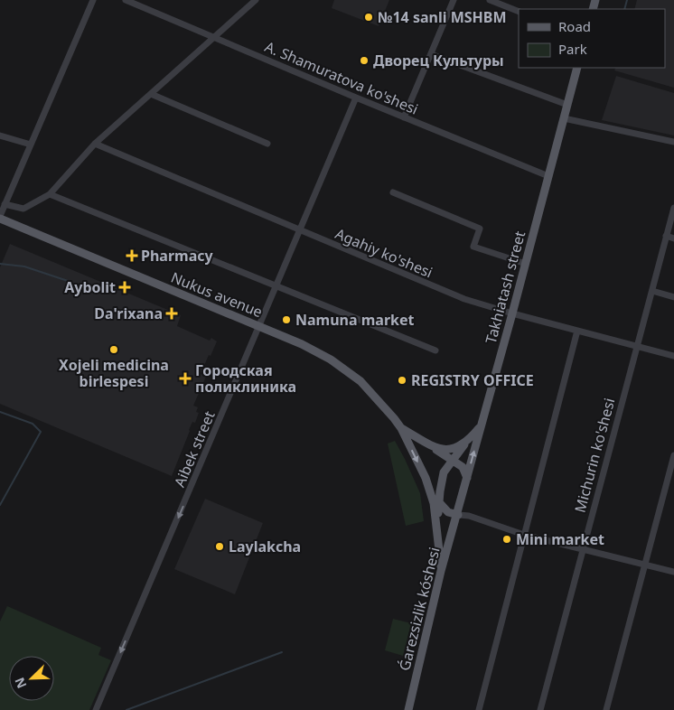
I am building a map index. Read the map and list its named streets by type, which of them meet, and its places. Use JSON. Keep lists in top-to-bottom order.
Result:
{
  "streets": {
    "main road": ["Takhiatash street", "Nukus avenue", "Ǵarezsizlik kóshesi"],
    "street": [
      "A. Shamuratova ko'shesi",
      "Agahiy ko'shesi",
      "Aibek street",
      "Michurin ko'shesi"
    ]
  },
  "crossings": [
    ["A. Shamuratova ko'shesi", "Takhiatash street"],
    ["A. Shamuratova ko'shesi", "Aibek street"],
    ["Agahiy ko'shesi", "Takhiatash street"],
    ["Agahiy ko'shesi", "Aibek street"],
    ["Agahiy ko'shesi", "Michurin ko'shesi"],
    ["Takhiatash street", "Ǵarezsizlik kóshesi"],
    ["Nukus avenue", "Aibek street"]
  ],
  "one_way": ["Aibek street"],
  "places": {
    "other": [
      "№14 sanli MSHBM",
      "Дворец Культуры",
      "Namuna market",
      "Xojeli medicina birlespesi",
      "REGISTRY OFFICE",
      "Mini market",
      "Laylakcha"
    ],
    "health": [
      "Pharmacy",
      "Aybolit",
      "Da'rixana",
      "Городская поликлиника"
    ]
  },
  "legend": ["Road", "Park"],
  "north": "bottom left"
}
